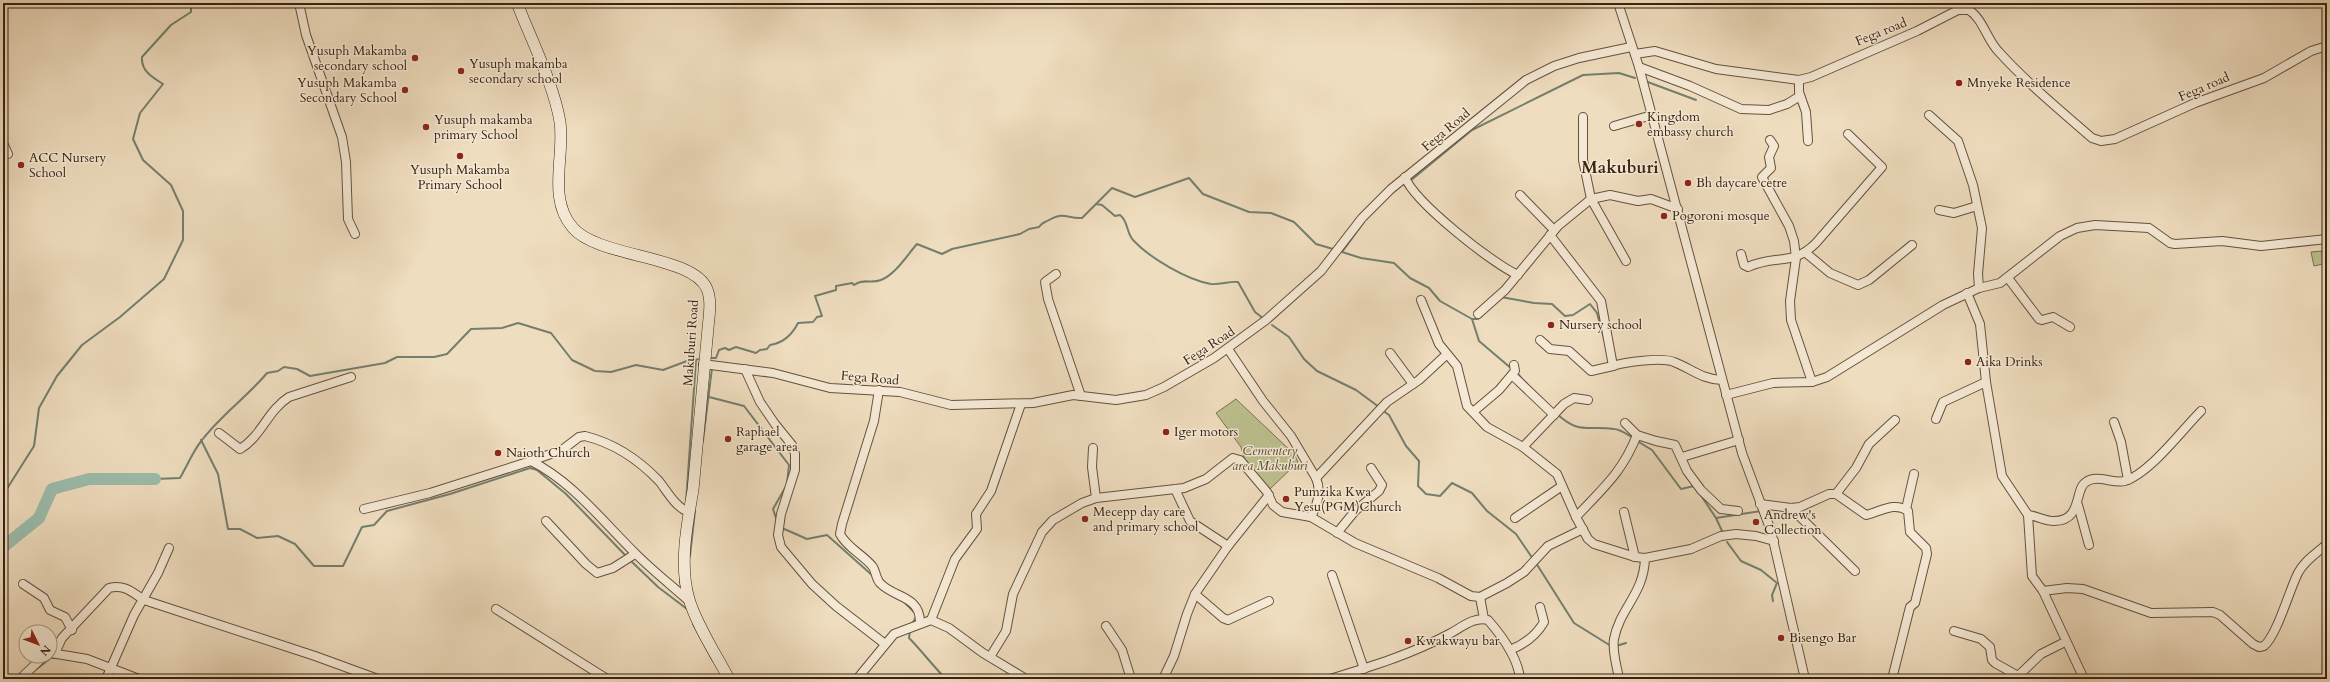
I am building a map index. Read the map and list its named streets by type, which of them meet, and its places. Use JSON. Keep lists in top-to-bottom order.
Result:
{
  "streets": {
    "street": ["Fega road", "Fega Road", "Makuburi Road"]
  },
  "crossings": [
    ["Fega road", "Fega Road"],
    ["Fega Road", "Makuburi Road"]
  ],
  "districts": ["Makuburi"],
  "parks": ["Cementery area Makuburi"],
  "places": [
    "Yusuph Makamba secondary school",
    "Yusuph makamba secondary school",
    "Mnyeke Residence",
    "Yusuph Makamba Secondary School",
    "Kingdom embassy church",
    "Yusuph makamba primary School",
    "Yusuph Makamba Primary School",
    "ACC Nursery School",
    "Bh daycare cetre",
    "Pogoroni mosque",
    "Nursery school",
    "Aika Drinks",
    "Iger motors",
    "Raphael garage area",
    "Naioth Church",
    "Pumzika Kwa Yesu(PGM)Church",
    "Mecepp day care and primary school",
    "Andrew's Collection",
    "Bisengo Bar",
    "Kwakwayu bar"
  ],
  "north": "bottom right"
}
